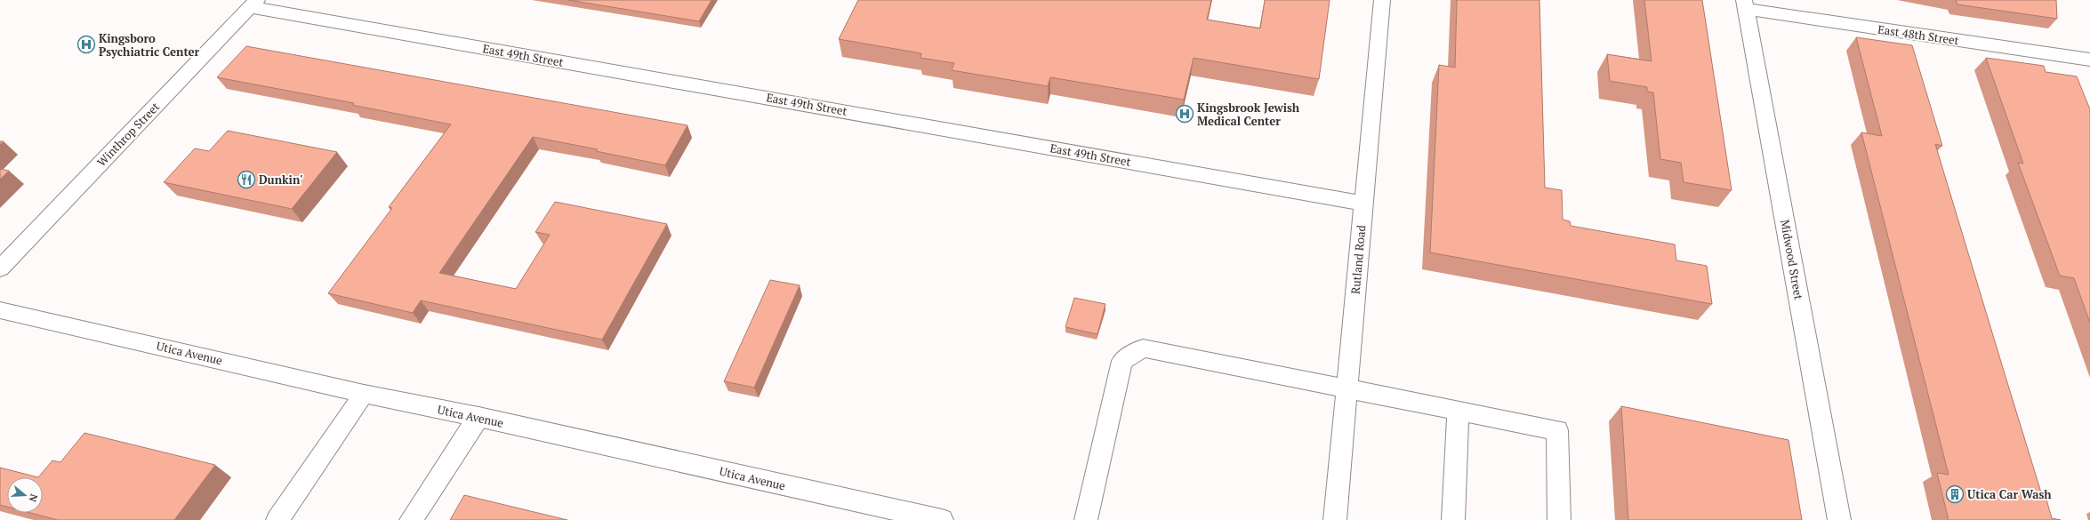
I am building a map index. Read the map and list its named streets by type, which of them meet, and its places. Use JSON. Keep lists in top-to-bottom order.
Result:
{
  "streets": {
    "street": [
      "East 48th Street",
      "East 49th Street",
      "Winthrop Street",
      "Rutland Road",
      "Midwood Street",
      "Utica Avenue"
    ]
  },
  "crossings": [
    ["East 48th Street", "Midwood Street"],
    ["East 49th Street", "Winthrop Street"],
    ["East 49th Street", "Rutland Road"]
  ],
  "places": {
    "hospital": ["Kingsboro Psychiatric Center", "Kingsbrook Jewish Medical Center"],
    "restaurant": ["Dunkin'"],
    "building": ["Utica Car Wash"]
  },
  "north": "right"
}
